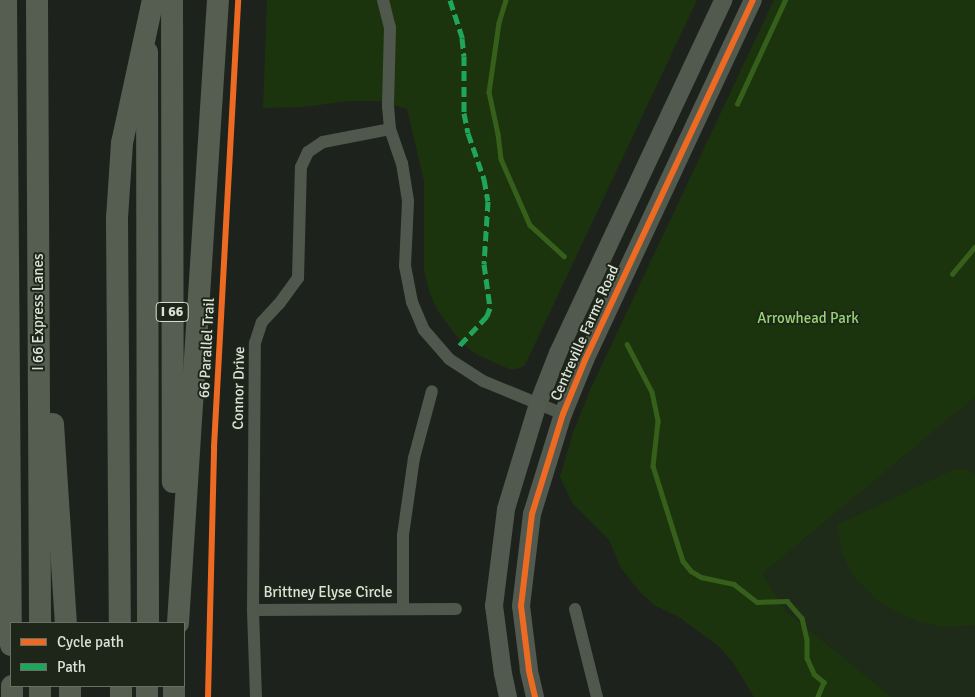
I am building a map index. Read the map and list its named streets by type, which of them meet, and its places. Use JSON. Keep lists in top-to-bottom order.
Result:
{
  "streets": {
    "highway": ["I 66 Express Lanes", "I 66"],
    "street": ["Centreville Farms Road", "Connor Drive", "Brittney Elyse Circle"],
    "cycle path": ["66 Parallel Trail"]
  },
  "crossings": [
    ["Connor Drive", "Brittney Elyse Circle"]
  ],
  "parks": ["Arrowhead Park"],
  "legend": ["Cycle path", "Path"]
}
